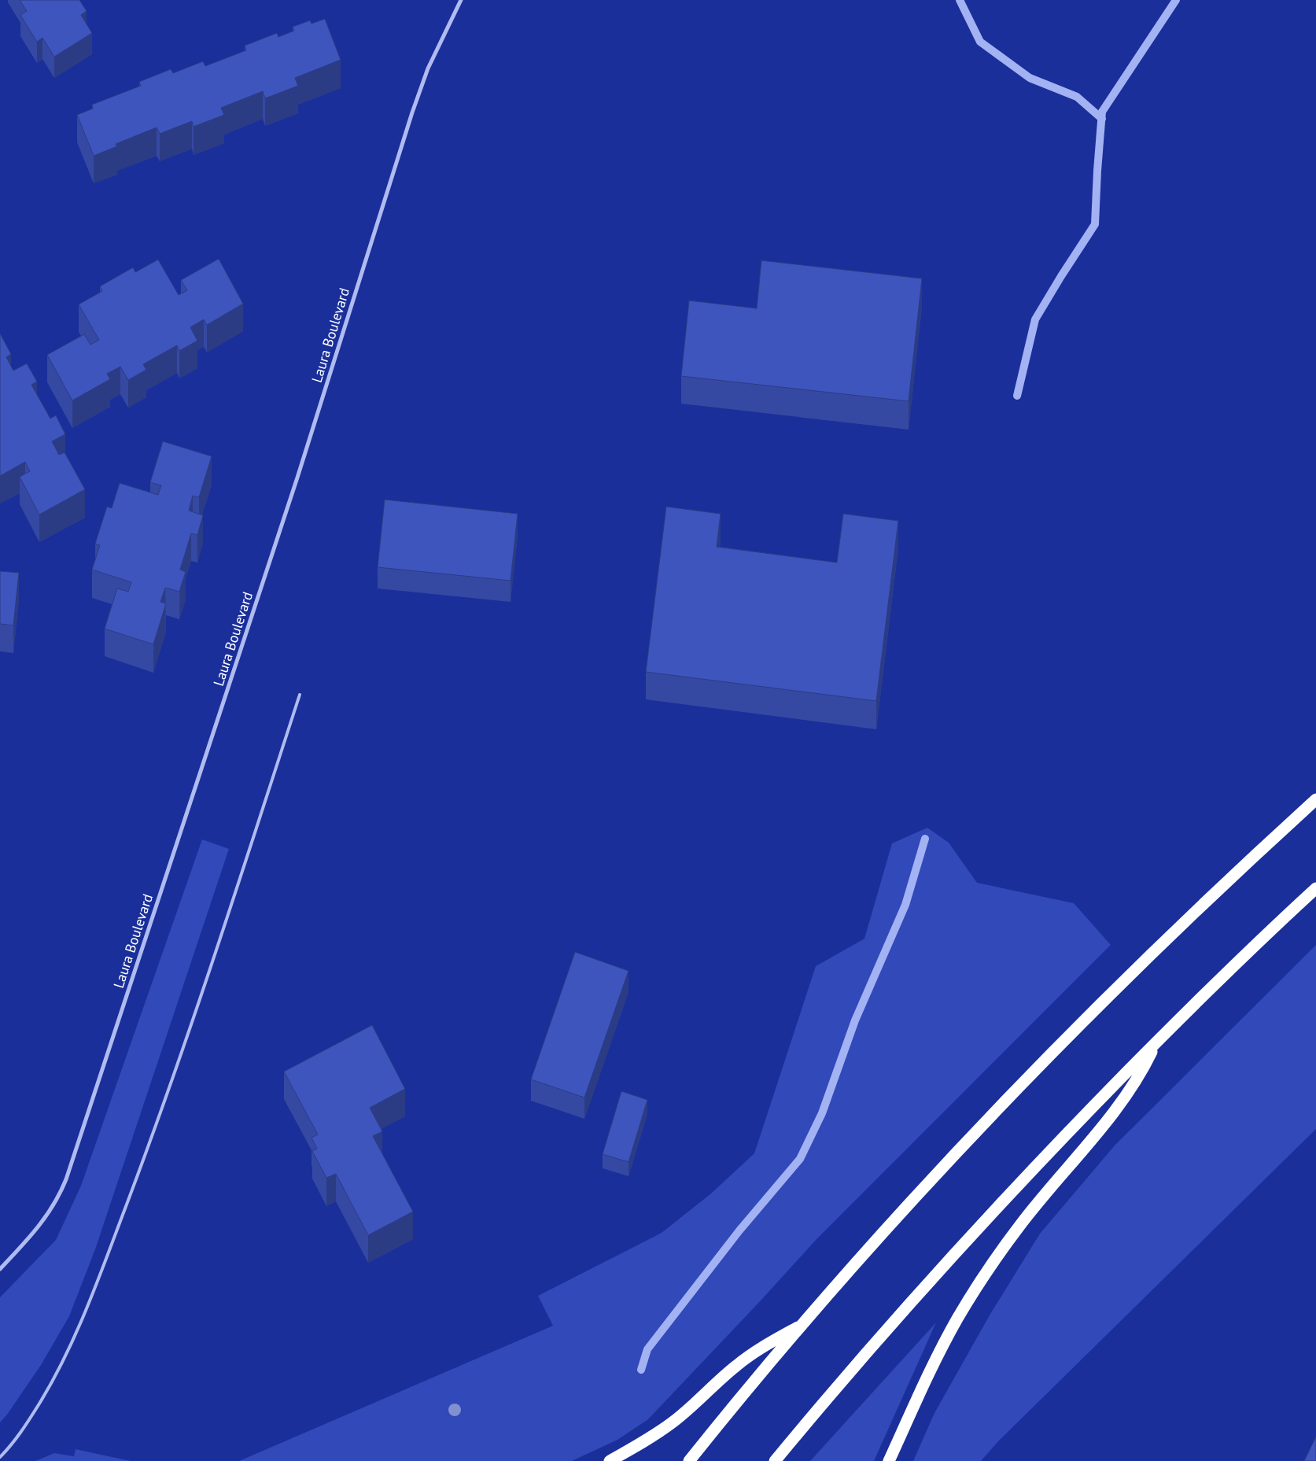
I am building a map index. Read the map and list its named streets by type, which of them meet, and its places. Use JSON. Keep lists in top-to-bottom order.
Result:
{
  "streets": {
    "street": ["Laura Boulevard"]
  }
}
